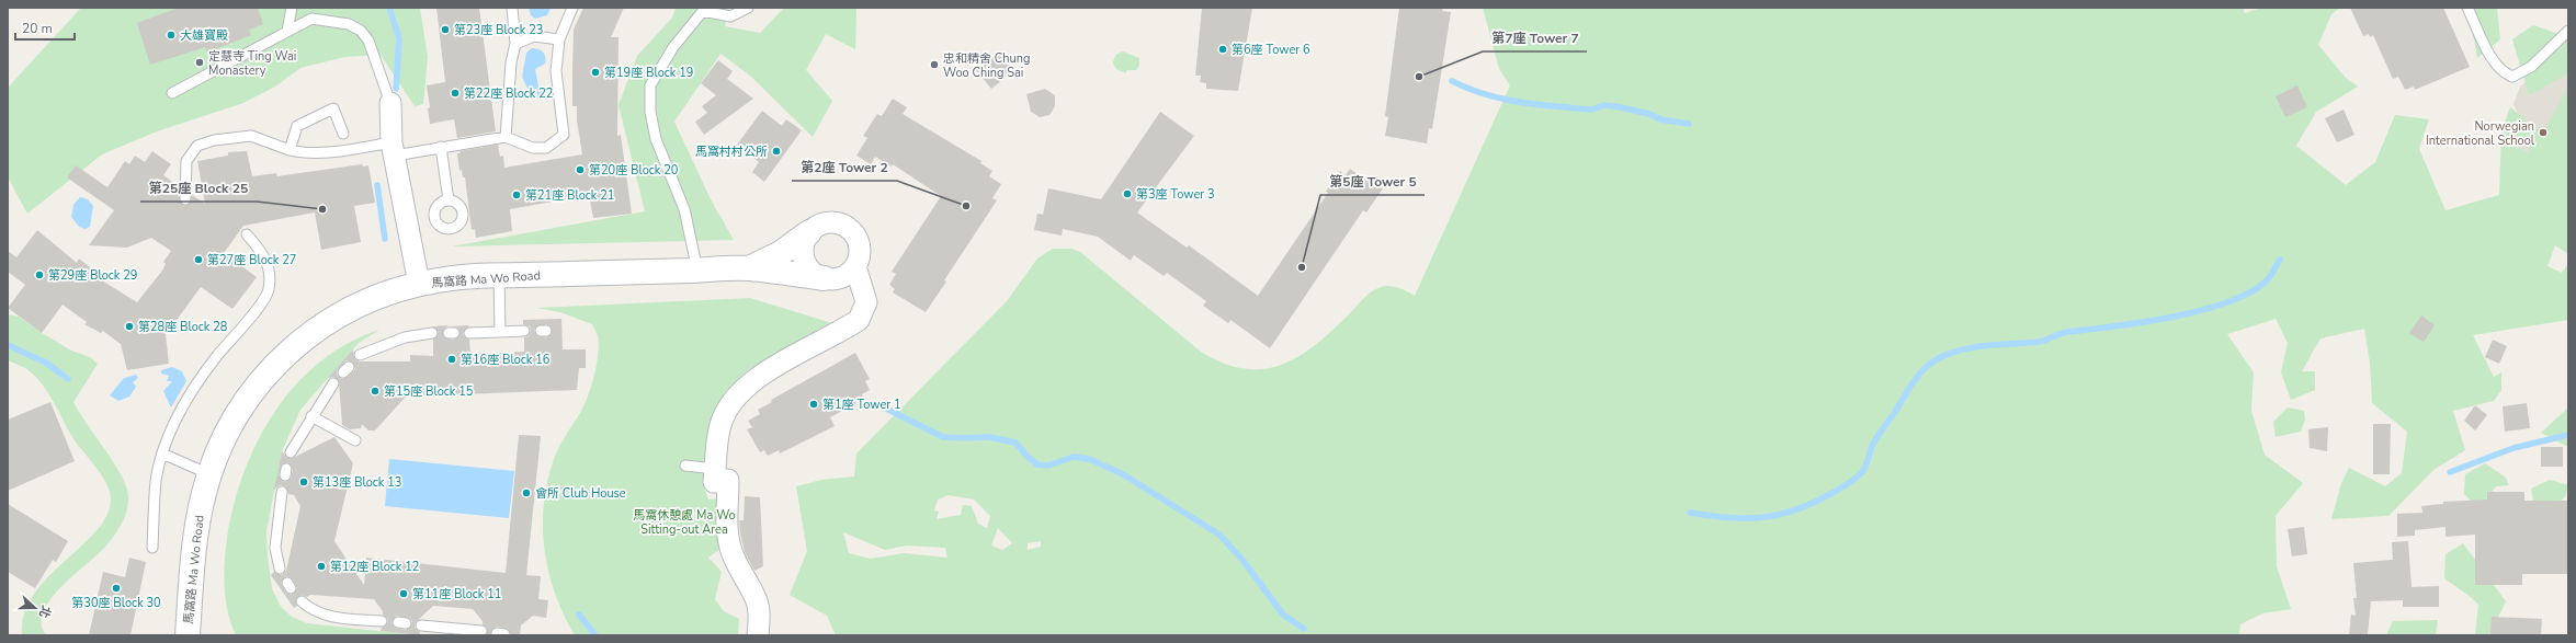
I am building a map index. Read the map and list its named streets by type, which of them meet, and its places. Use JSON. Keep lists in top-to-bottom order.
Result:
{
  "streets": {
    "street": ["馬窩路 Ma Wo Road"]
  },
  "parks": ["馬窩休憩處 Ma Wo Sitting-out Area"],
  "places": [
    "第23座 Block 23",
    "大雄寶殿",
    "第6座 Tower 6",
    "定慧寺 Ting Wai Monastery",
    "忠和精舍 Chung Woo Ching Sai",
    "第19座 Block 19",
    "第7座 Tower 7",
    "第22座 Block 22",
    "Norwegian International School",
    "馬窩村村公所",
    "第20座 Block 20",
    "第3座 Tower 3",
    "第21座 Block 21",
    "第2座 Tower 2",
    "第25座 Block 25",
    "第27座 Block 27",
    "第5座 Tower 5",
    "第29座 Block 29",
    "第28座 Block 28",
    "第16座 Block 16",
    "第15座 Block 15",
    "第1座 Tower 1",
    "第13座 Block 13",
    "會所 Club House",
    "第12座 Block 12",
    "第30座 Block 30",
    "第11座 Block 11"
  ],
  "scale_bar": "20 m",
  "north": "right"
}
